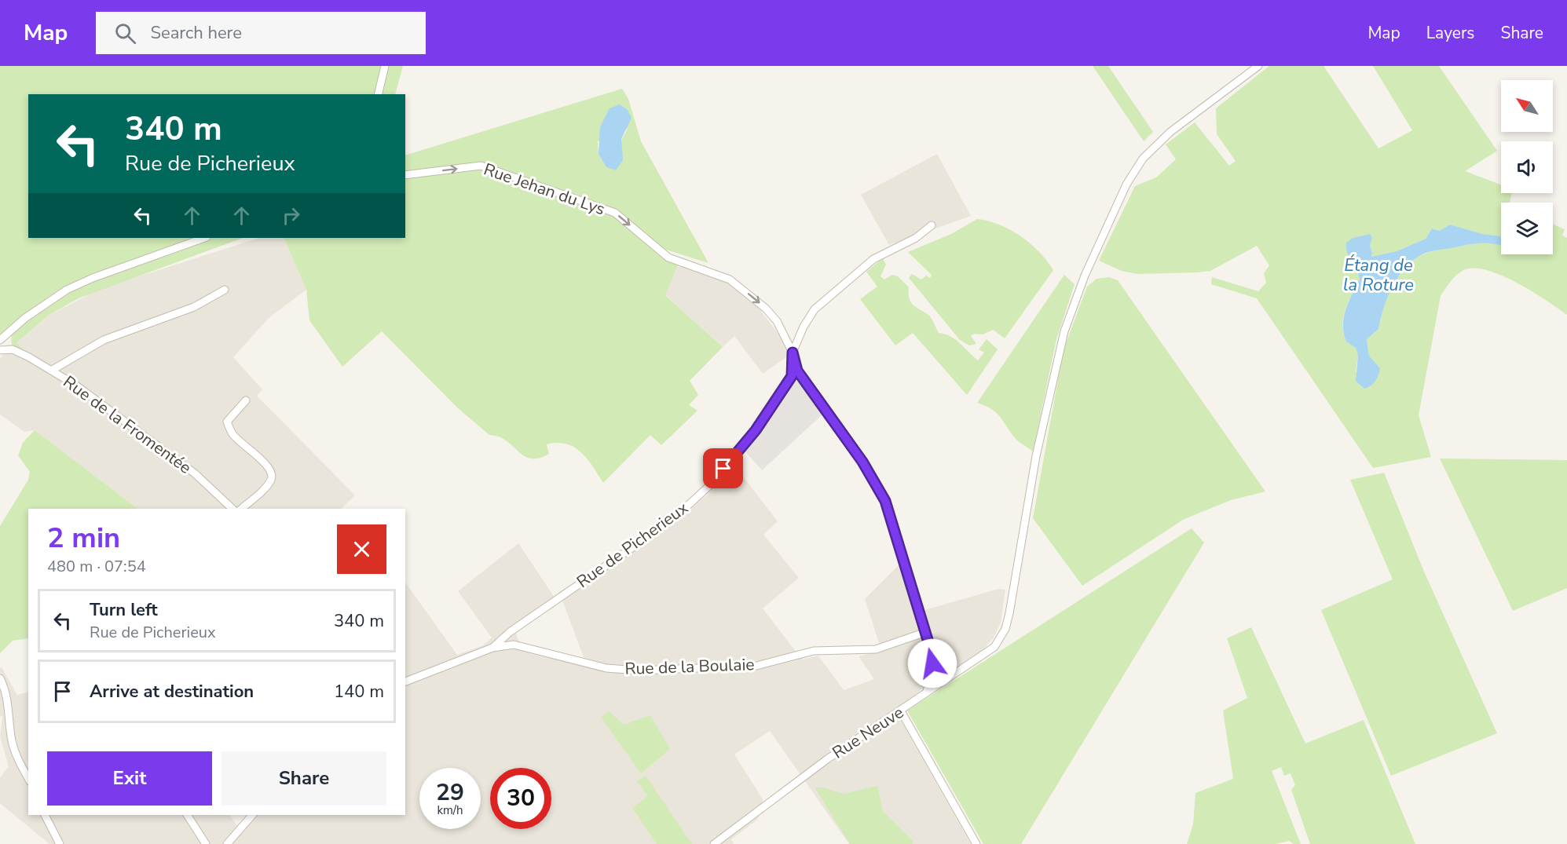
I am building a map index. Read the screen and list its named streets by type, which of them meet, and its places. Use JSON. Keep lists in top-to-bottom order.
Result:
{
  "streets": {
    "street": [
      "Rue Jehan du Lys",
      "Rue de la Fromentée",
      "Rue de Picherieux",
      "Rue de la Boulaie",
      "Rue Neuve"
    ]
  },
  "crossings": [
    ["Rue Jehan du Lys", "Rue de Picherieux"],
    ["Rue Jehan du Lys", "Rue de la Boulaie"],
    ["Rue Jehan du Lys", "Rue Neuve"],
    ["Rue de Picherieux", "Rue de la Boulaie"]
  ],
  "one_way": ["Rue Jehan du Lys"],
  "water": ["Étang de la Roture"],
  "north": "top left",
  "page": {
    "header": "Map",
    "search": "Search here",
    "nav": ["Map", "Layers", "Share"],
    "turn": ["340 m", "Rue de Picherieux"],
    "heading": ["2 min", "480 m · 07:54"],
    "list": [
      {
        "name": "Turn left",
        "note": "Rue de Picherieux",
        "value": "340 m"
      },
      {
        "name": "Arrive at destination",
        "value": "140 m"
      }
    ],
    "buttons": ["Exit", "Share"],
    "speed": "29 km/h",
    "limit": "30"
  }
}
